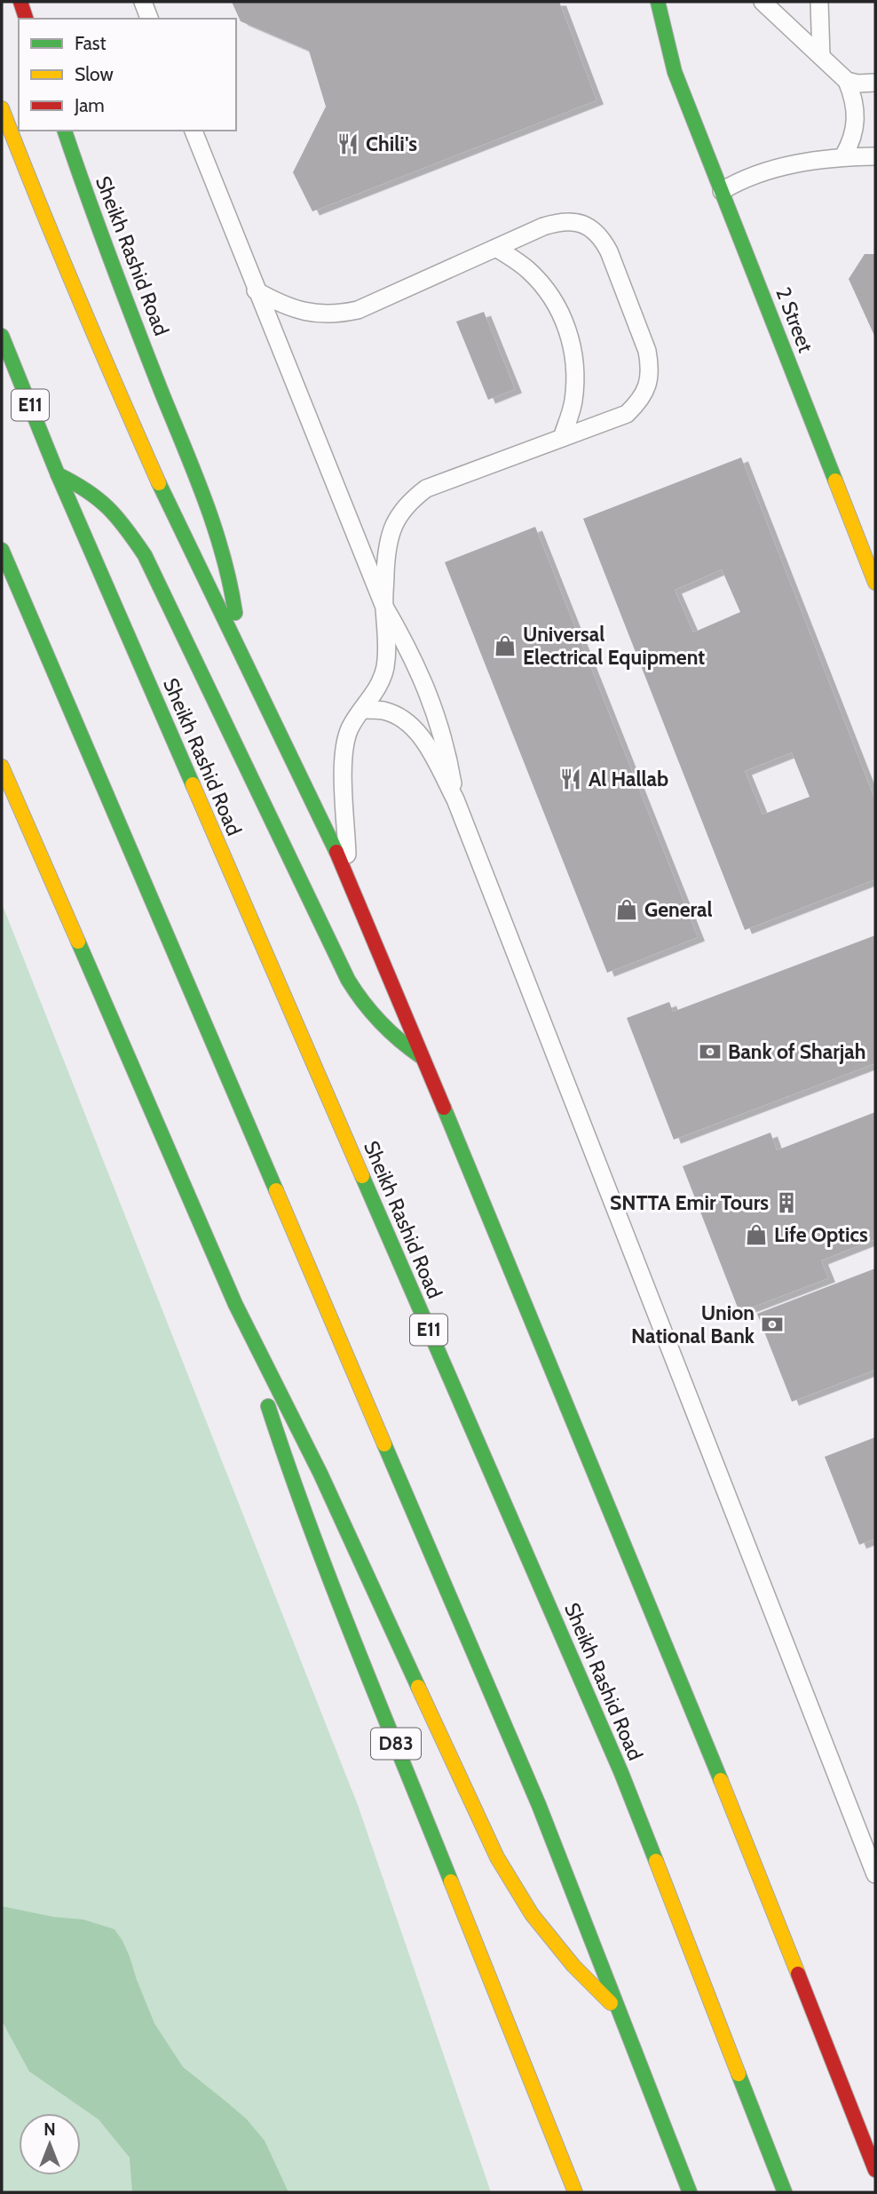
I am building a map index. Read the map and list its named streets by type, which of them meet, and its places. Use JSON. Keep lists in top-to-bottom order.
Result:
{
  "streets": {
    "main road": [
      "Sheikh Rashid Road",
      "2 Street",
      "E11",
      "D83"
    ]
  },
  "places": {
    "restaurant": ["Chili's", "Al Hallab"],
    "shop": ["Universal Electrical Equipment", "General", "Life Optics"],
    "bank": ["Bank of Sharjah", "Union National Bank"],
    "building": ["SNTTA Emir Tours"]
  },
  "legend": ["Fast", "Slow", "Jam"],
  "north": "top"
}
